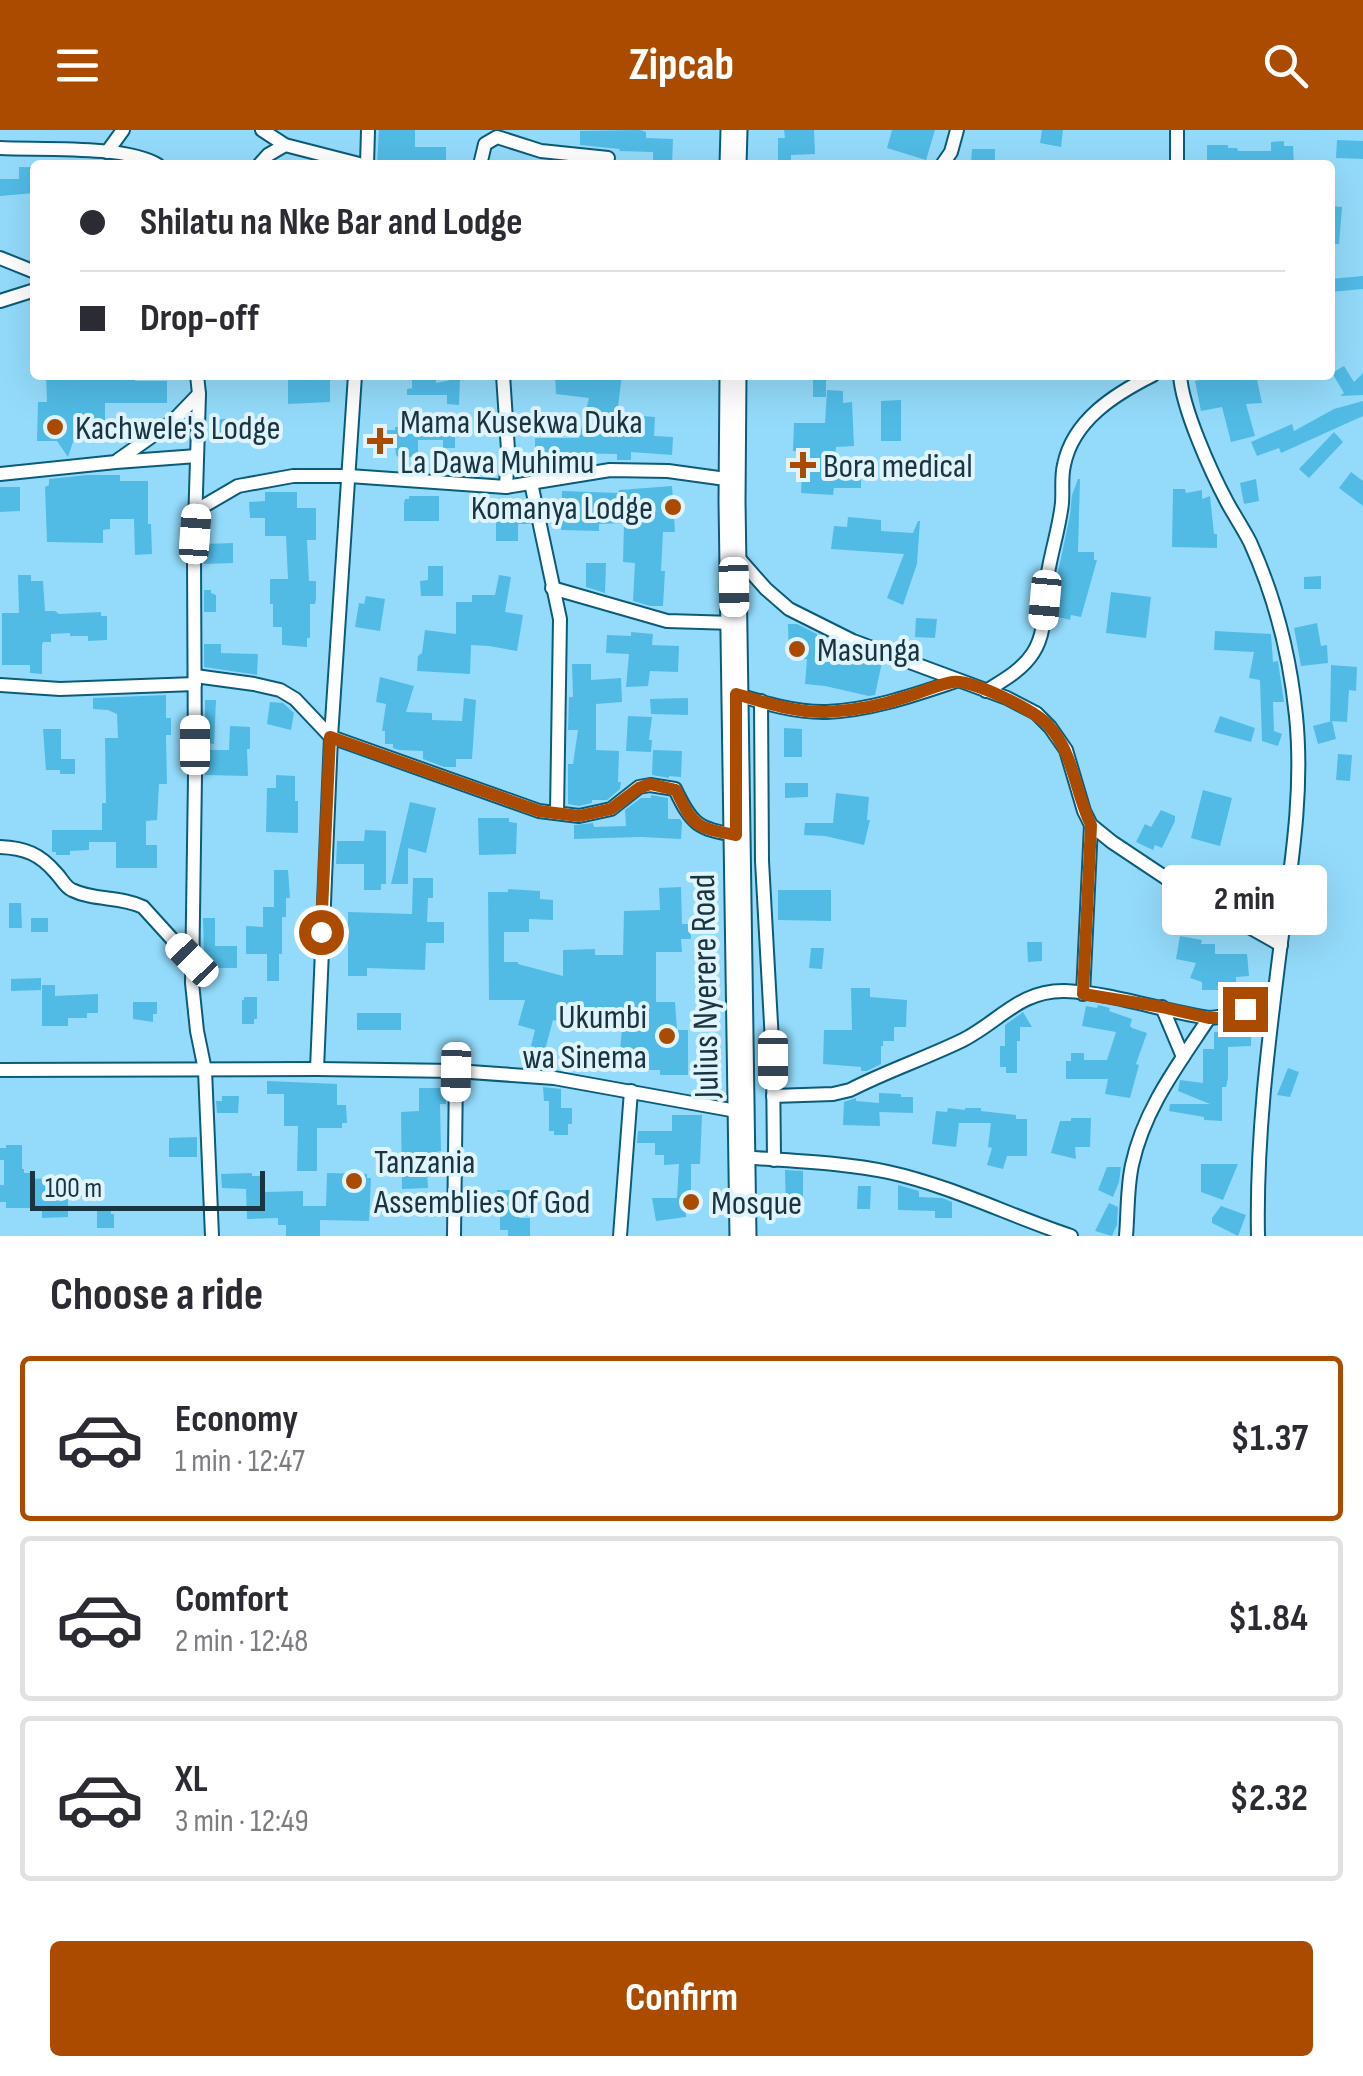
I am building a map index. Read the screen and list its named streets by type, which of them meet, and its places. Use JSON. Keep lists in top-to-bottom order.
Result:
{
  "streets": {
    "highway": ["Julius Nyerere Road"]
  },
  "places": {
    "other": [
      "Kachwele's Lodge",
      "Komanya Lodge",
      "Masunga",
      "Ukumbi wa Sinema",
      "Tanzania Assemblies Of God",
      "Mosque"
    ],
    "health": ["Mama Kusekwa Duka La Dawa Muhimu", "Bora medical"]
  },
  "scale_bar": "100 m",
  "page": {
    "header": "Zipcab",
    "banner": ["Shilatu na Nke Bar and Lodge", "Drop-off"],
    "bubble": "2 min",
    "scale": "100 m",
    "heading": "Choose a ride",
    "list": [
      {
        "name": "Economy",
        "note": "1 min · 12:47",
        "value": "$1.37"
      },
      {
        "name": "Comfort",
        "note": "2 min · 12:48",
        "value": "$1.84"
      },
      {
        "name": "XL",
        "note": "3 min · 12:49",
        "value": "$2.32"
      }
    ],
    "buttons": "Confirm"
  }
}
